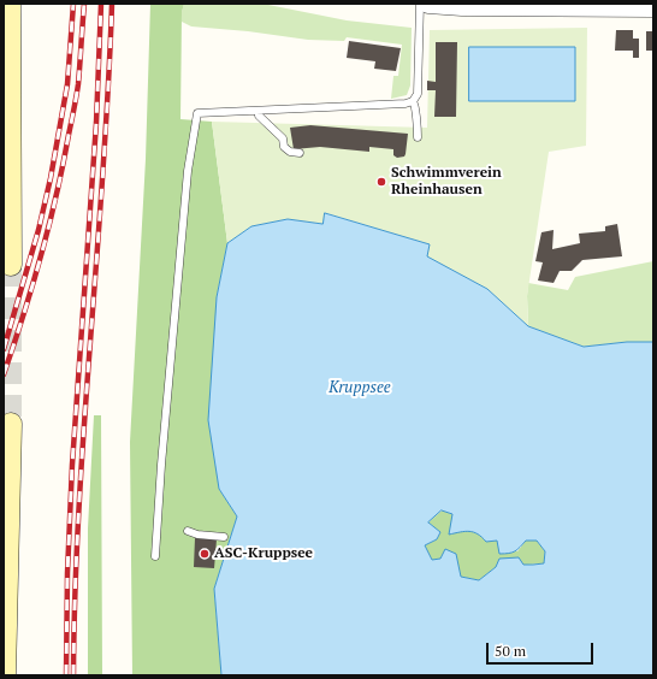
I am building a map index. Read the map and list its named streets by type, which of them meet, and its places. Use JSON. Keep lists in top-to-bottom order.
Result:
{
  "water": ["Kruppsee"],
  "places": ["Schwimmverein Rheinhausen", "ASC-Kruppsee"],
  "scale_bar": "50 m"
}
